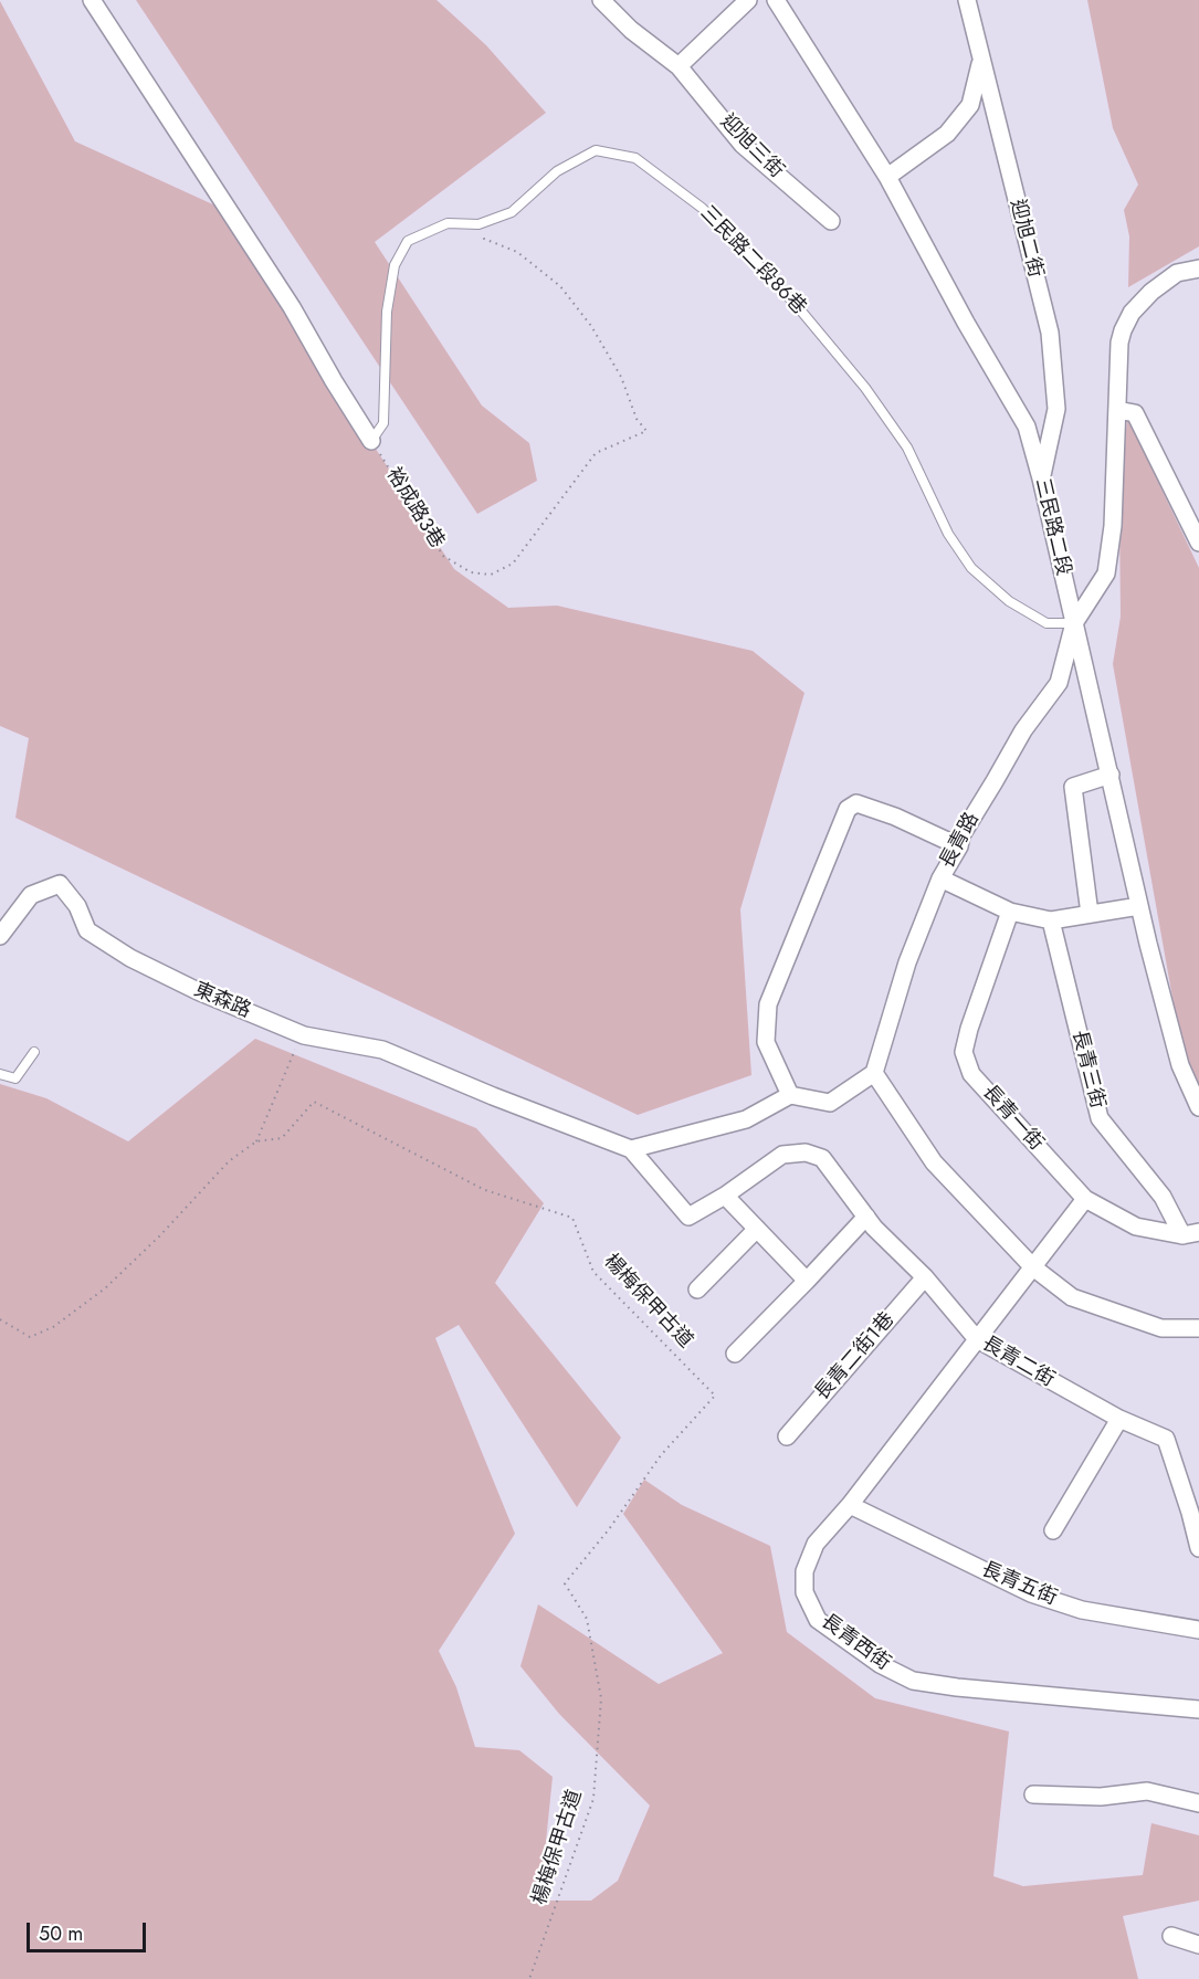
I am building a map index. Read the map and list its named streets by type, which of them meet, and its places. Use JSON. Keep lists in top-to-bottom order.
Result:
{
  "streets": {
    "street": [
      "迎旭三街",
      "迎旭二街",
      "三民路二段",
      "長青路",
      "東森路",
      "長青三街",
      "長青一街",
      "長青二街1巷",
      "長青二街",
      "長青五街",
      "長青西街"
    ],
    "lane": ["三民路二段86巷"],
    "path": ["裕成路3巷", "楊梅保甲古道"]
  },
  "crossings": [
    ["迎旭二街", "三民路二段"],
    ["三民路二段86巷", "裕成路3巷"],
    ["三民路二段86巷", "三民路二段"],
    ["三民路二段86巷", "長青路"],
    ["三民路二段", "長青路"],
    ["長青三街", "長青一街"],
    ["長青一街", "長青西街"],
    ["長青二街1巷", "長青二街"],
    ["長青二街", "長青西街"],
    ["長青五街", "長青西街"]
  ],
  "scale_bar": "50 m"
}
